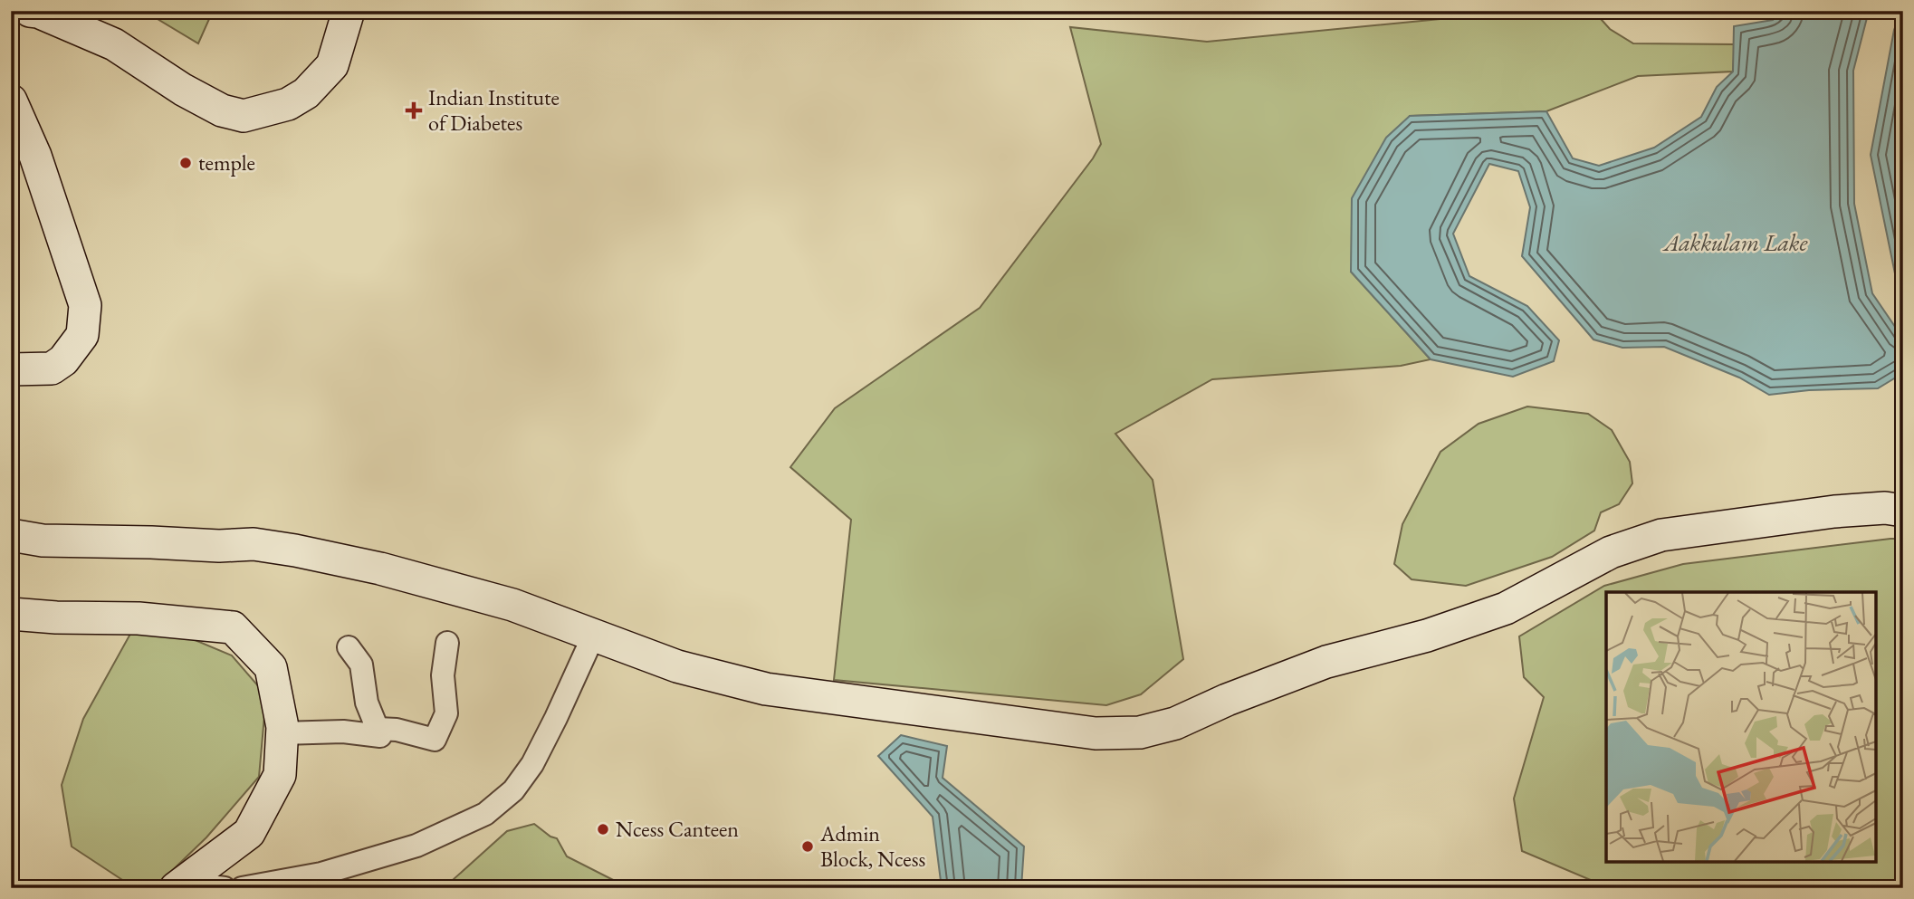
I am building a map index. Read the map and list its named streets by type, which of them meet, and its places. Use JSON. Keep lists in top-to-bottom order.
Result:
{
  "water": ["Aakkulam Lake"],
  "places": {
    "health": ["Indian Institute of Diabetes"],
    "other": ["temple", "Ncess Canteen", "Admin Block, Ncess"]
  }
}
